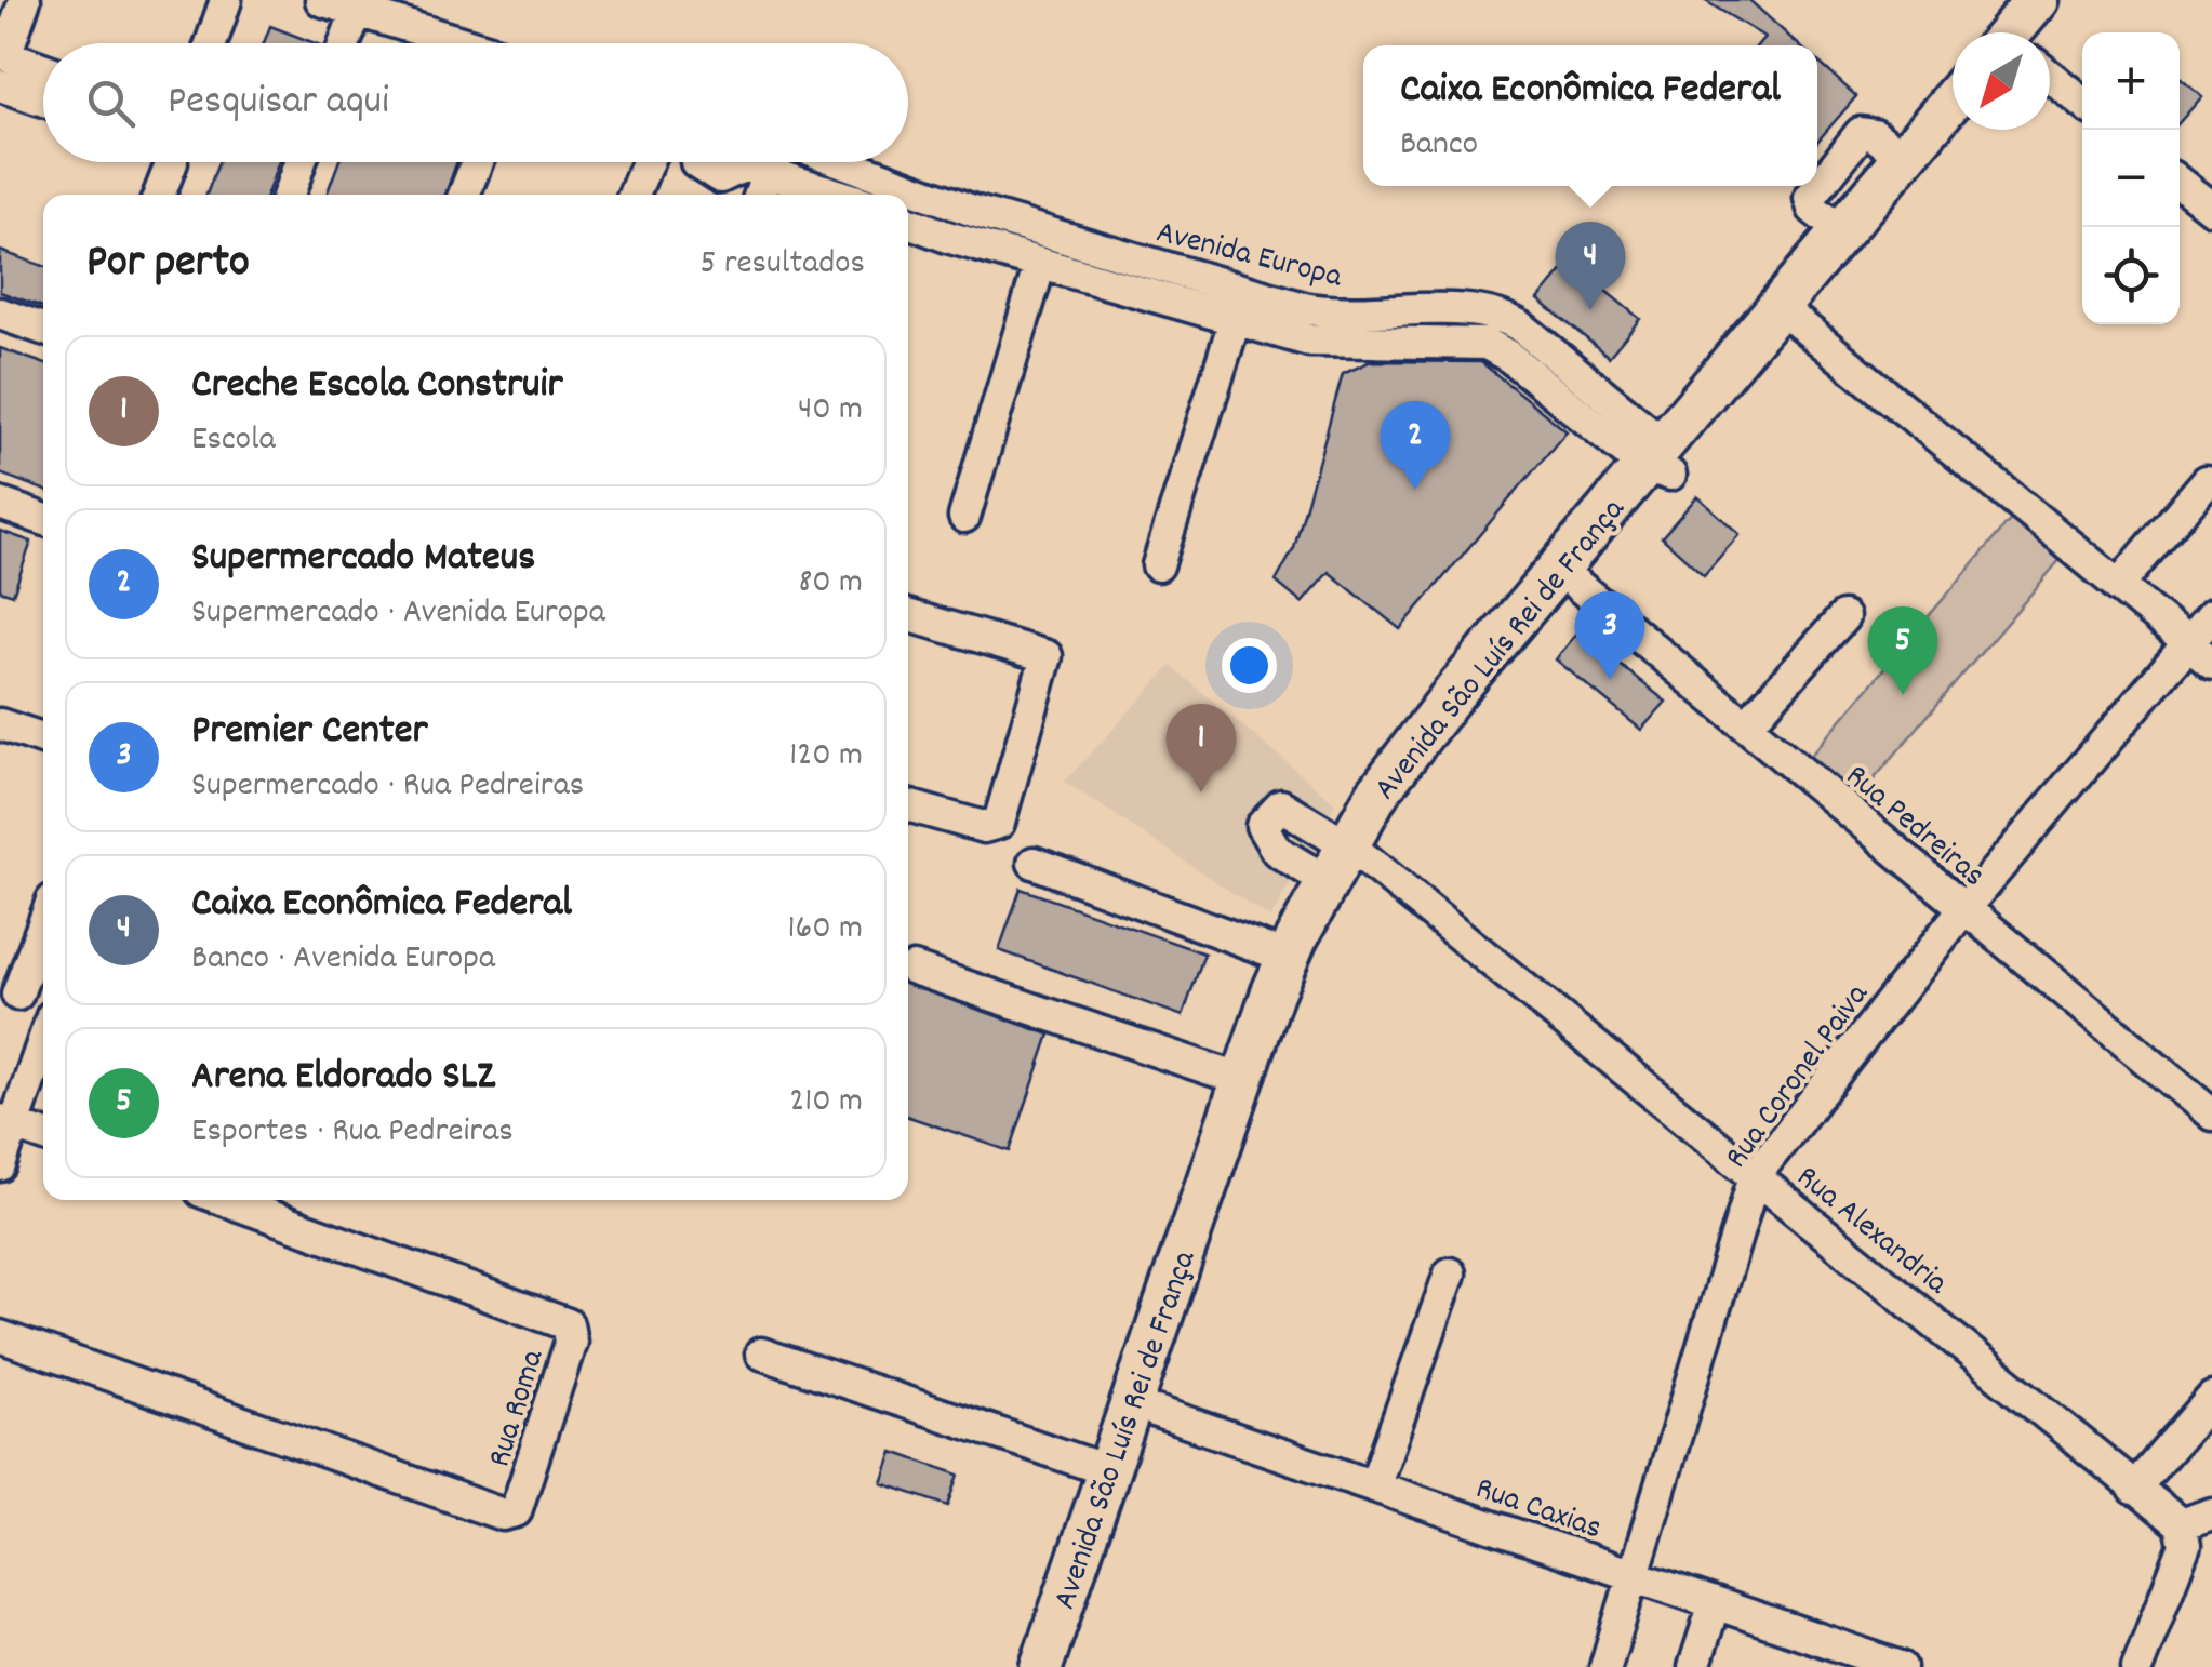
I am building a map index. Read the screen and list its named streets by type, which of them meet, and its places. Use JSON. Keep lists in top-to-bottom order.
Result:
{
  "streets": {
    "main road": ["Avenida São Luís Rei de França"],
    "street": [
      "Avenida Europa",
      "Rua Pedreiras",
      "Rua Coronel Paiva",
      "Rua Alexandria",
      "Rua Roma",
      "Rua Caxias"
    ]
  },
  "crossings": [
    ["Avenida Europa", "Avenida São Luís Rei de França"],
    ["Avenida São Luís Rei de França", "Rua Pedreiras"],
    ["Avenida São Luís Rei de França", "Rua Alexandria"],
    ["Avenida São Luís Rei de França", "Rua Caxias"],
    ["Rua Pedreiras", "Rua Coronel Paiva"],
    ["Rua Coronel Paiva", "Rua Alexandria"],
    ["Rua Coronel Paiva", "Rua Caxias"]
  ],
  "north": "bottom left",
  "page": {
    "map_buttons": ["+", "−"],
    "search": "Pesquisar aqui",
    "popup": ["Caixa Econômica Federal", "Banco"],
    "heading": ["Por perto", "5 resultados"],
    "pins": [
      "4",
      "2",
      "3",
      "5",
      "1"
    ],
    "list": [
      {
        "mark": "1",
        "name": "Creche Escola Construir",
        "note": "Escola",
        "value": "40 m"
      },
      {
        "mark": "2",
        "name": "Supermercado Mateus",
        "note": "Supermercado · Avenida Europa",
        "value": "80 m"
      },
      {
        "mark": "3",
        "name": "Premier Center",
        "note": "Supermercado · Rua Pedreiras",
        "value": "120 m"
      },
      {
        "mark": "4",
        "name": "Caixa Econômica Federal",
        "note": "Banco · Avenida Europa",
        "value": "160 m"
      },
      {
        "mark": "5",
        "name": "Arena Eldorado SLZ",
        "note": "Esportes · Rua Pedreiras",
        "value": "210 m"
      }
    ]
  }
}
